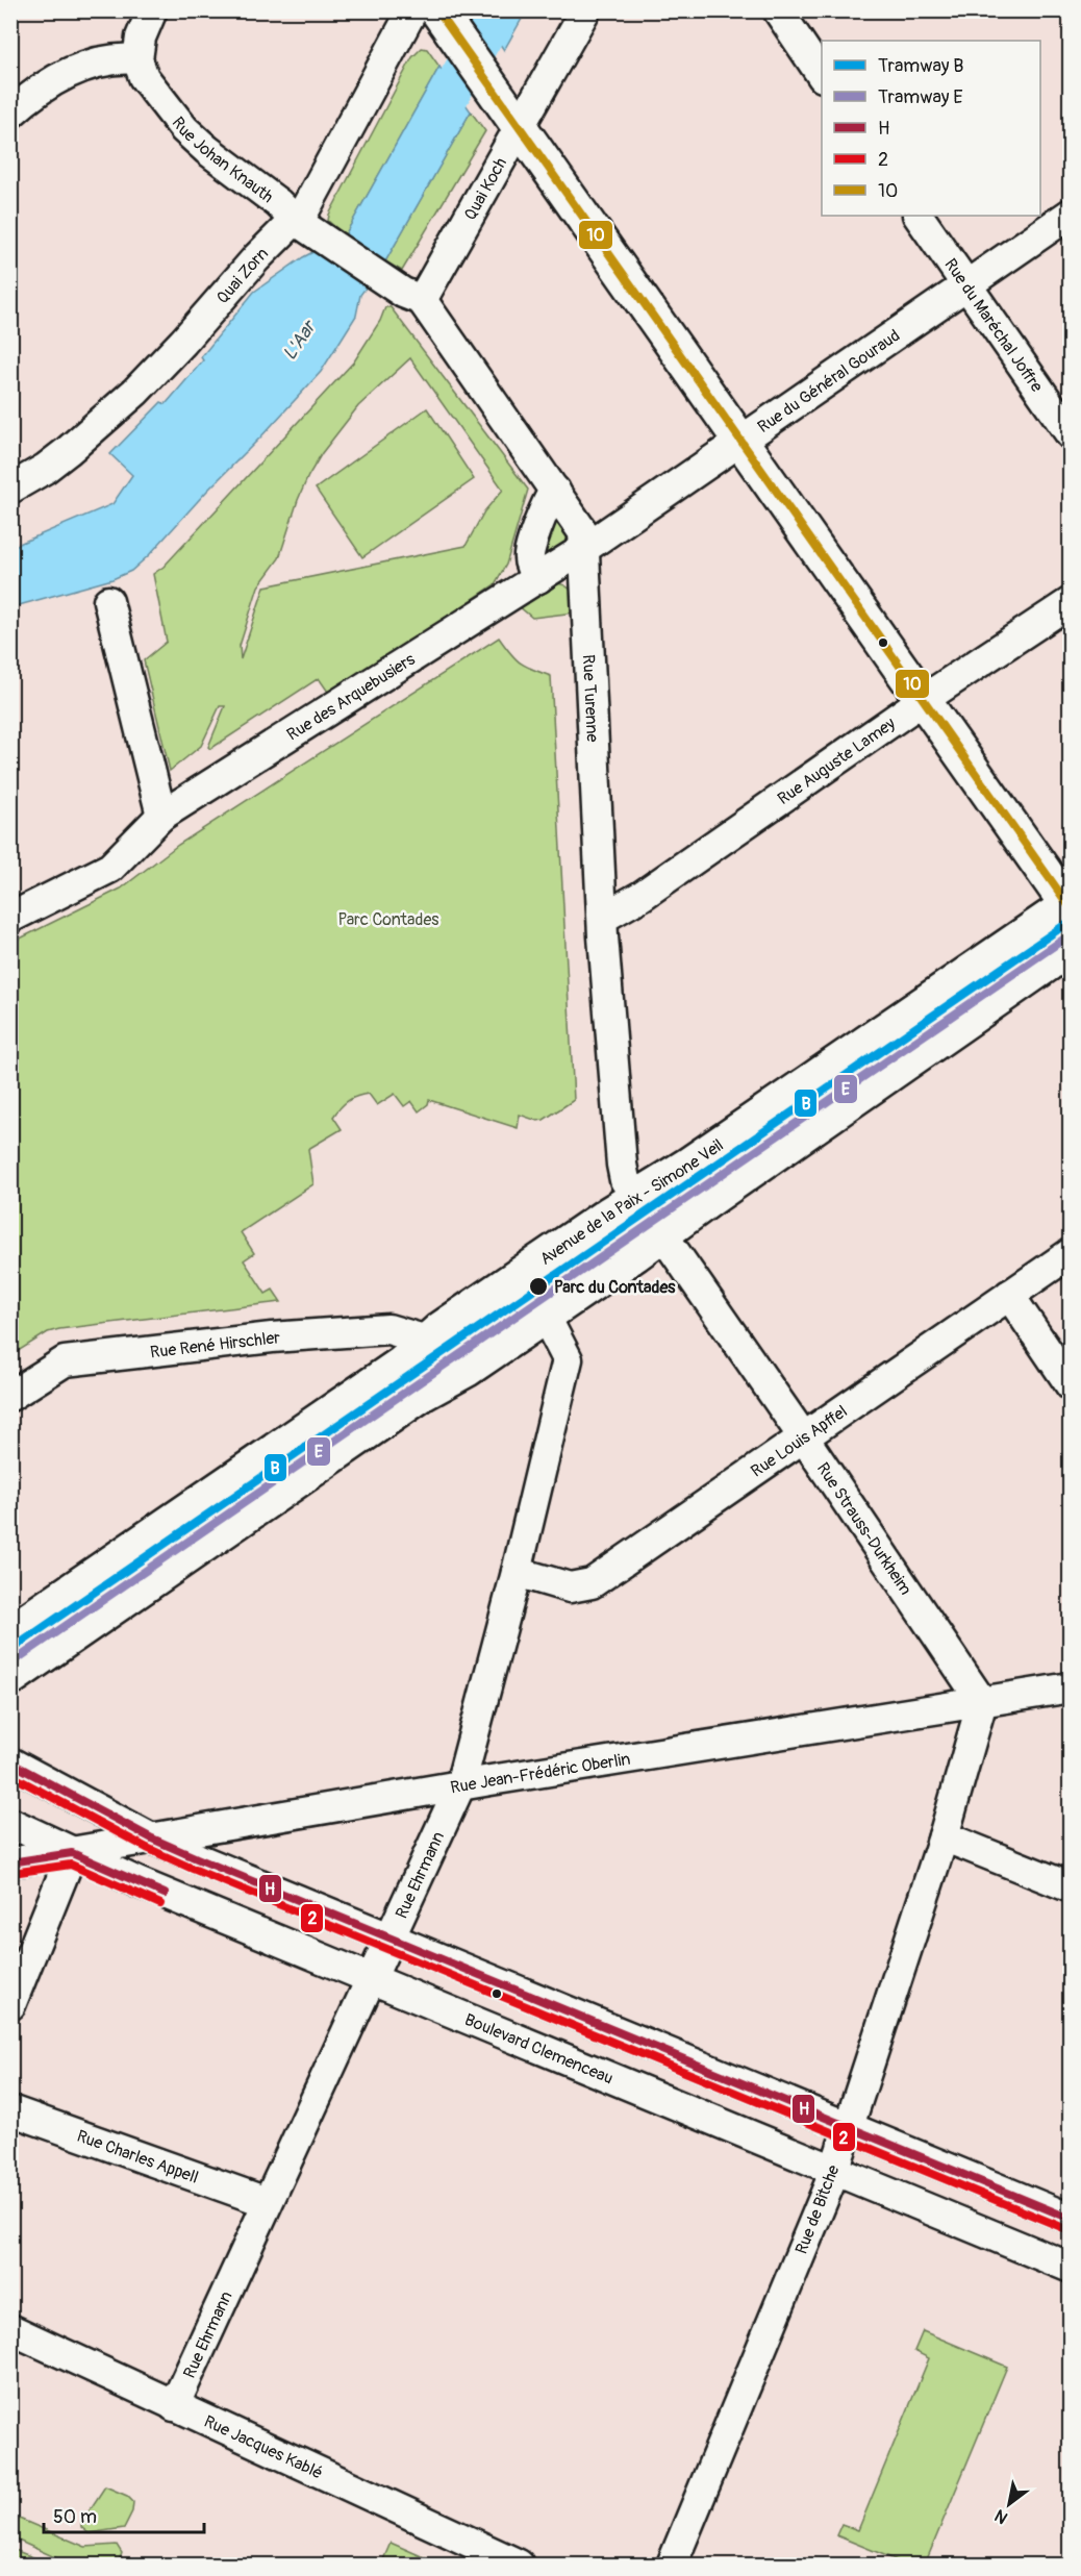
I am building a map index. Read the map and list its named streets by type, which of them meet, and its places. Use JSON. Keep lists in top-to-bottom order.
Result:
{
  "streets": {
    "main road": ["Avenue de la Paix - Simone Veil"],
    "street": [
      "Rue Johan Knauth",
      "Quai Koch",
      "Quai Zorn",
      "Rue du Maréchal Joffre",
      "Rue du Général Gouraud",
      "Rue des Arquebusiers",
      "Rue Turenne",
      "Rue Auguste Lamey",
      "Rue René Hirschler",
      "Rue Louis Apffel",
      "Rue Strauss-Durkheim",
      "Rue Jean-Frédéric Oberlin",
      "Rue Ehrmann",
      "Boulevard Clemenceau",
      "Rue Charles Appell",
      "Rue de Bitche",
      "Rue Jacques Kablé"
    ]
  },
  "crossings": [
    ["Rue Johan Knauth", "Quai Zorn"],
    ["Rue Johan Knauth", "Rue Turenne"],
    ["Quai Koch", "Rue Turenne"],
    ["Rue du Maréchal Joffre", "Rue du Général Gouraud"],
    ["Rue du Général Gouraud", "Rue des Arquebusiers"],
    ["Rue du Général Gouraud", "Rue Turenne"],
    ["Rue des Arquebusiers", "Rue Turenne"],
    ["Rue Turenne", "Rue Auguste Lamey"],
    ["Rue Turenne", "Avenue de la Paix - Simone Veil"],
    ["Rue Turenne", "Rue Strauss-Durkheim"],
    ["Avenue de la Paix - Simone Veil", "Rue René Hirschler"],
    ["Rue Louis Apffel", "Rue Strauss-Durkheim"],
    ["Rue Louis Apffel", "Rue Ehrmann"],
    ["Rue Strauss-Durkheim", "Rue Jean-Frédéric Oberlin"],
    ["Rue Strauss-Durkheim", "Rue de Bitche"],
    ["Rue Jean-Frédéric Oberlin", "Rue Ehrmann"],
    ["Rue Jean-Frédéric Oberlin", "Boulevard Clemenceau"],
    ["Rue Jean-Frédéric Oberlin", "Rue de Bitche"],
    ["Rue Ehrmann", "Boulevard Clemenceau"],
    ["Rue Ehrmann", "Rue Charles Appell"],
    ["Rue Ehrmann", "Rue Jacques Kablé"],
    ["Boulevard Clemenceau", "Rue de Bitche"]
  ],
  "water": ["L'Aar"],
  "parks": ["Parc Contades"],
  "places": ["Parc du Contades"],
  "lines": [
    "transit line 10",
    "tram line B",
    "tram line E",
    "transit line H",
    "transit line 2"
  ],
  "legend": [
    "Tramway B",
    "Tramway E",
    "H",
    "2",
    "10"
  ],
  "scale_bar": "50 m",
  "north": "bottom left"
}
